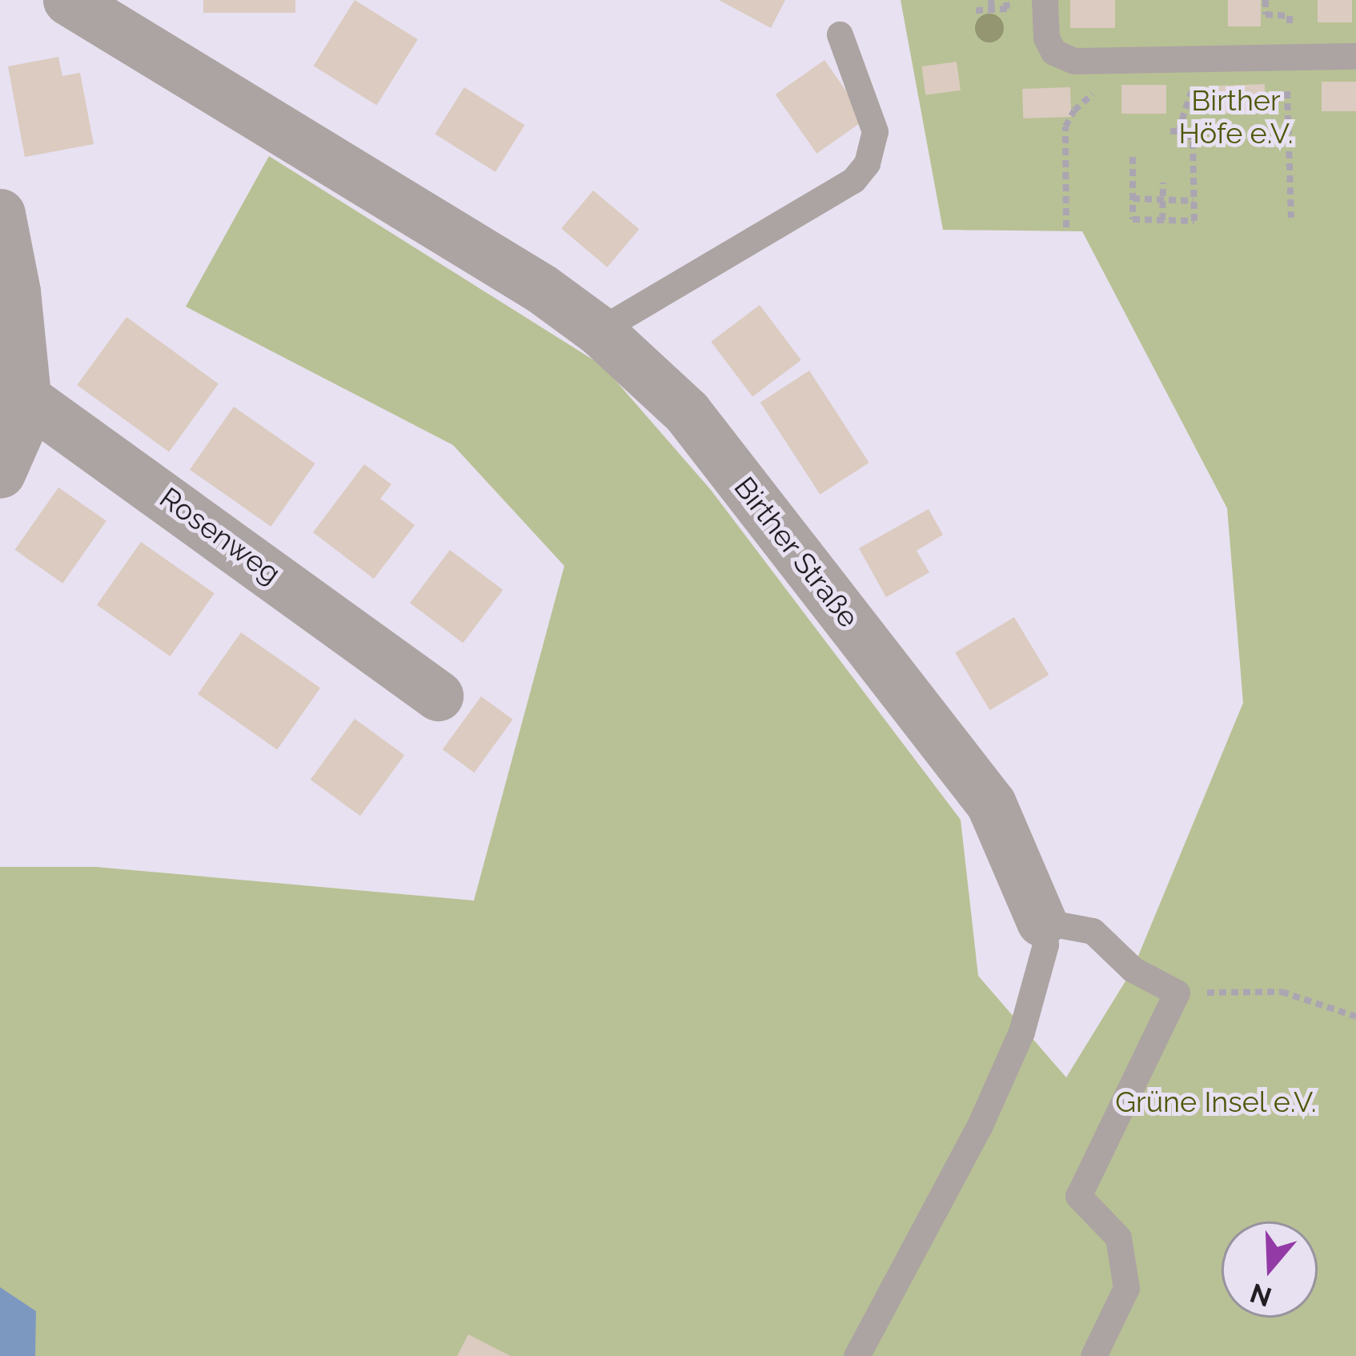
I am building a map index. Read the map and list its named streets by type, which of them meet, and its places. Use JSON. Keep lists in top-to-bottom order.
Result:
{
  "streets": {
    "street": ["Rosenweg", "Birther Straße"]
  },
  "parks": ["Birther Höfe e.V.", "Grüne Insel e.V."],
  "north": "bottom"
}
